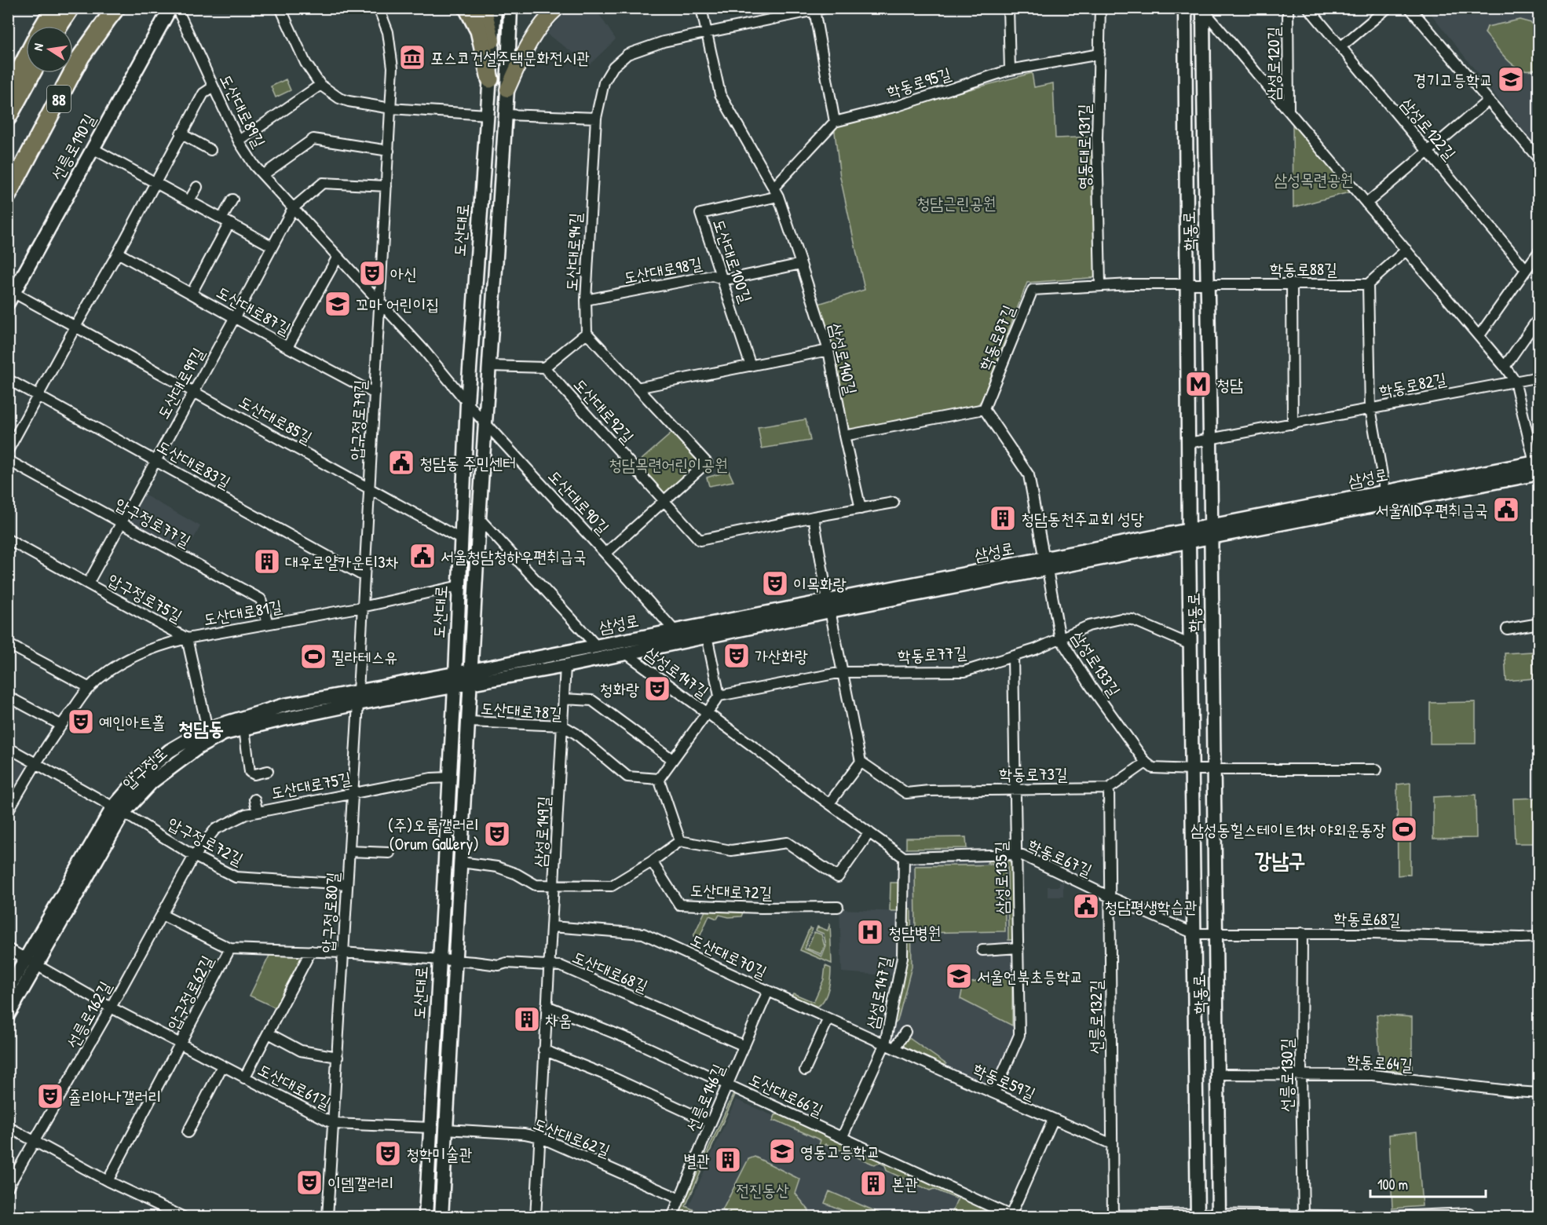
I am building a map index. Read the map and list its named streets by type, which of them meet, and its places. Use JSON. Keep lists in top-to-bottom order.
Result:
{
  "streets": {
    "highway": ["88"],
    "main road": [
      "선릉로190길",
      "도산대로",
      "학동로",
      "삼성로",
      "압구정로"
    ],
    "street": [
      "삼성로120길",
      "학동로95길",
      "도산대로89길",
      "삼성로122길",
      "영동대로131길",
      "도산대로94길",
      "도산대로100길",
      "학동로88길",
      "도산대로98길",
      "도산대로87길",
      "학동로87길",
      "삼성로140길",
      "도산대로99길",
      "학동로82길",
      "도산대로92길",
      "도산대로85길",
      "압구정로79길",
      "도산대로83길",
      "도산대로90길",
      "압구정로77길",
      "압구정로75길",
      "도산대로81길",
      "학동로77길",
      "삼성로133길",
      "삼성로147길",
      "도산대로78길",
      "학동로73길",
      "도산대로75길",
      "삼성로149길",
      "압구정로72길",
      "학동로67길",
      "삼성로135길",
      "도산대로72길",
      "압구정로80길",
      "학동로68길",
      "도산대로70길",
      "도산대로68길",
      "압구정로62길",
      "선릉로162길",
      "선릉로132길",
      "학동로64길",
      "선릉로130길",
      "학동로59길",
      "도산대로61길",
      "도산대로66길",
      "선릉로146길",
      "도산대로62길"
    ]
  },
  "crossings": [
    ["삼성로120길", "학동로82길"],
    ["삼성로120길", "삼성로"],
    ["학동로95길", "영동대로131길"],
    ["도산대로89길", "도산대로"],
    ["도산대로89길", "도산대로99길"],
    ["도산대로89길", "압구정로79길"],
    ["도산대로89길", "도산대로90길"],
    ["선릉로190길", "도산대로85길"],
    ["영동대로131길", "학동로87길"],
    ["도산대로", "도산대로85길"],
    ["도산대로", "삼성로"],
    ["도산대로", "도산대로90길"],
    ["도산대로", "도산대로81길"],
    ["도산대로", "도산대로78길"],
    ["도산대로", "압구정로"],
    ["도산대로", "도산대로75길"],
    ["도산대로", "도산대로68길"],
    ["도산대로", "도산대로61길"],
    ["도산대로", "도산대로62길"],
    ["학동로", "학동로88길"],
    ["학동로", "학동로87길"],
    ["학동로", "학동로82길"],
    ["학동로", "삼성로"],
    ["학동로", "학동로77길"],
    ["학동로", "학동로67길"],
    ["학동로", "학동로68길"],
    ["학동로", "학동로64길"],
    ["도산대로94길", "도산대로98길"],
    ["도산대로94길", "삼성로140길"],
    ["도산대로100길", "도산대로98길"],
    ["도산대로100길", "삼성로140길"],
    ["학동로88길", "학동로87길"],
    ["도산대로98길", "삼성로140길"],
    ["도산대로87길", "도산대로99길"],
    ["도산대로87길", "압구정로79길"],
    ["학동로87길", "삼성로133길"],
    ["삼성로140길", "도산대로92길"],
    ["도산대로99길", "도산대로85길"],
    ["도산대로99길", "압구정로79길"],
    ["도산대로99길", "도산대로83길"],
    ["도산대로99길", "압구정로77길"],
    ["도산대로99길", "압구정로75길"],
    ["도산대로92길", "도산대로90길"],
    ["도산대로85길", "압구정로79길"],
    ["압구정로79길", "도산대로83길"],
    ["압구정로79길", "도산대로81길"],
    ["압구정로79길", "압구정로"],
    ["압구정로79길", "압구정로80길"],
    ["삼성로", "삼성로133길"],
    ["삼성로", "삼성로147길"],
    ["삼성로", "압구정로"],
    ["삼성로", "삼성로149길"],
    ["압구정로77길", "도산대로81길"],
    ["압구정로75길", "도산대로81길"],
    ["압구정로75길", "압구정로"],
    ["도산대로81길", "압구정로72길"],
    ["학동로77길", "삼성로133길"],
    ["학동로77길", "삼성로135길"],
    ["삼성로147길", "학동로67길"],
    ["삼성로147길", "도산대로70길"],
    ["삼성로147길", "학동로59길"],
    ["삼성로147길", "도산대로66길"],
    ["도산대로78길", "삼성로149길"],
    ["압구정로", "압구정로72길"],
    ["압구정로", "압구정로80길"],
    ["압구정로", "압구정로62길"],
    ["학동로73길", "삼성로135길"],
    ["학동로73길", "선릉로132길"],
    ["도산대로75길", "압구정로72길"],
    ["도산대로75길", "압구정로80길"],
    ["도산대로75길", "선릉로162길"],
    ["삼성로149길", "도산대로70길"],
    ["삼성로149길", "도산대로68길"],
    ["삼성로149길", "도산대로66길"],
    ["삼성로149길", "도산대로62길"],
    ["압구정로72길", "압구정로80길"],
    ["압구정로72길", "선릉로162길"],
    ["학동로67길", "삼성로135길"],
    ["학동로67길", "학동로68길"],
    ["학동로67길", "선릉로132길"],
    ["삼성로135길", "학동로59길"],
    ["압구정로80길", "도산대로68길"],
    ["압구정로80길", "도산대로61길"],
    ["학동로68길", "선릉로130길"],
    ["도산대로70길", "학동로59길"],
    ["도산대로70길", "선릉로146길"],
    ["도산대로68길", "압구정로62길"],
    ["도산대로68길", "선릉로146길"],
    ["압구정로62길", "선릉로162길"],
    ["압구정로62길", "도산대로61길"],
    ["선릉로132길", "학동로59길"],
    ["학동로64길", "선릉로130길"],
    ["도산대로66길", "선릉로146길"],
    ["선릉로146길", "도산대로62길"]
  ],
  "districts": ["청담동", "강남구"],
  "parks": [
    "삼성목련공원",
    "청담근린공원",
    "청담목련어린이공원",
    "전진동산"
  ],
  "places": {
    "museum": ["포스코건설주택문화전시관"],
    "school or university": [
      "경기고등학교",
      "꼬마 어린이집",
      "서울언북초등학교",
      "영동고등학교"
    ],
    "theatre": [
      "아신",
      "이목화랑",
      "가산화랑",
      "청화랑",
      "예인아트홀",
      "(주)오룸갤러리 (Orum Gallery)",
      "쥴리아나갤러리",
      "청학미술관",
      "이뎀갤러리"
    ],
    "metro station": ["청담"],
    "public building": [
      "청담동 주민센터",
      "서울AID우편취급국",
      "서울청담청하우편취급국",
      "청담평생학습관"
    ],
    "building": [
      "청담동천주교회 성당",
      "대우로얄카운티3차",
      "차움",
      "별관",
      "본관"
    ],
    "sports": ["필라테스유", "삼성동힐스테이트1차 야외운동장"],
    "hospital": ["청담병원"]
  },
  "scale_bar": "100 m",
  "north": "left"
}
